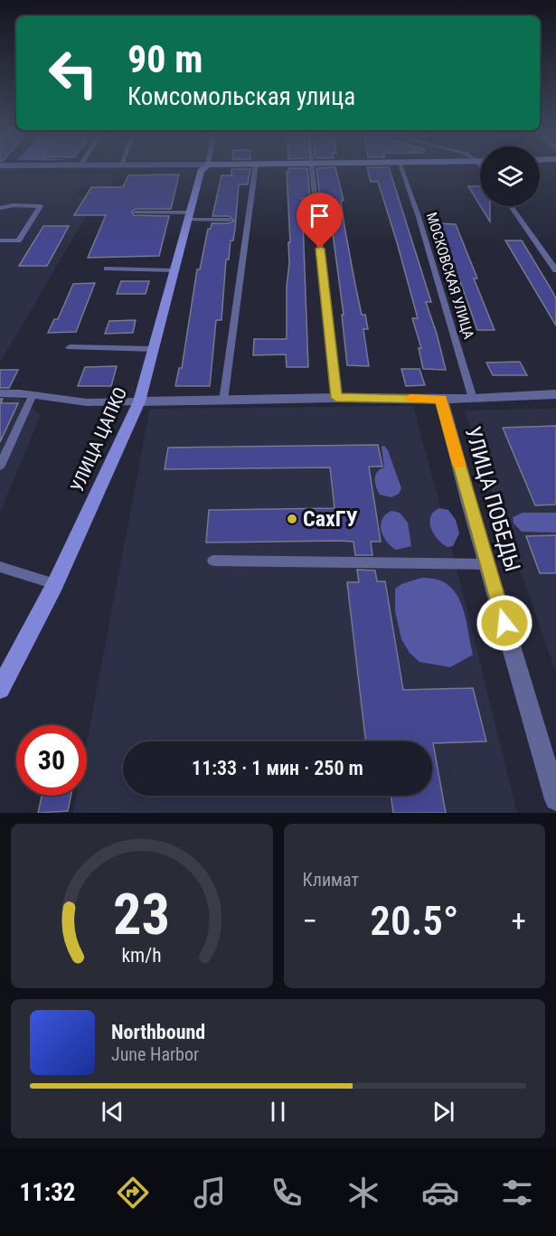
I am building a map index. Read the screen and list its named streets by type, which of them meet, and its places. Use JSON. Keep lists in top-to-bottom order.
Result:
{
  "streets": {
    "street": ["УЛИЦА ЦАПКО", "УЛИЦА ПОБЕДЫ"],
    "lane": ["МОСКОВСКАЯ УЛИЦА"]
  },
  "places": ["СахГУ"],
  "page": {
    "turn": ["90 m", "Комсомольская улица"],
    "limit": "30",
    "trip": "11:33 · 1 мин · 250 m",
    "tile": "Климат",
    "heat": ["−", "20.5°", "+"],
    "song": ["Northbound", "June Harbor"],
    "tabs": "11:32",
    "gauge": ["23", "km/h"]
  }
}
